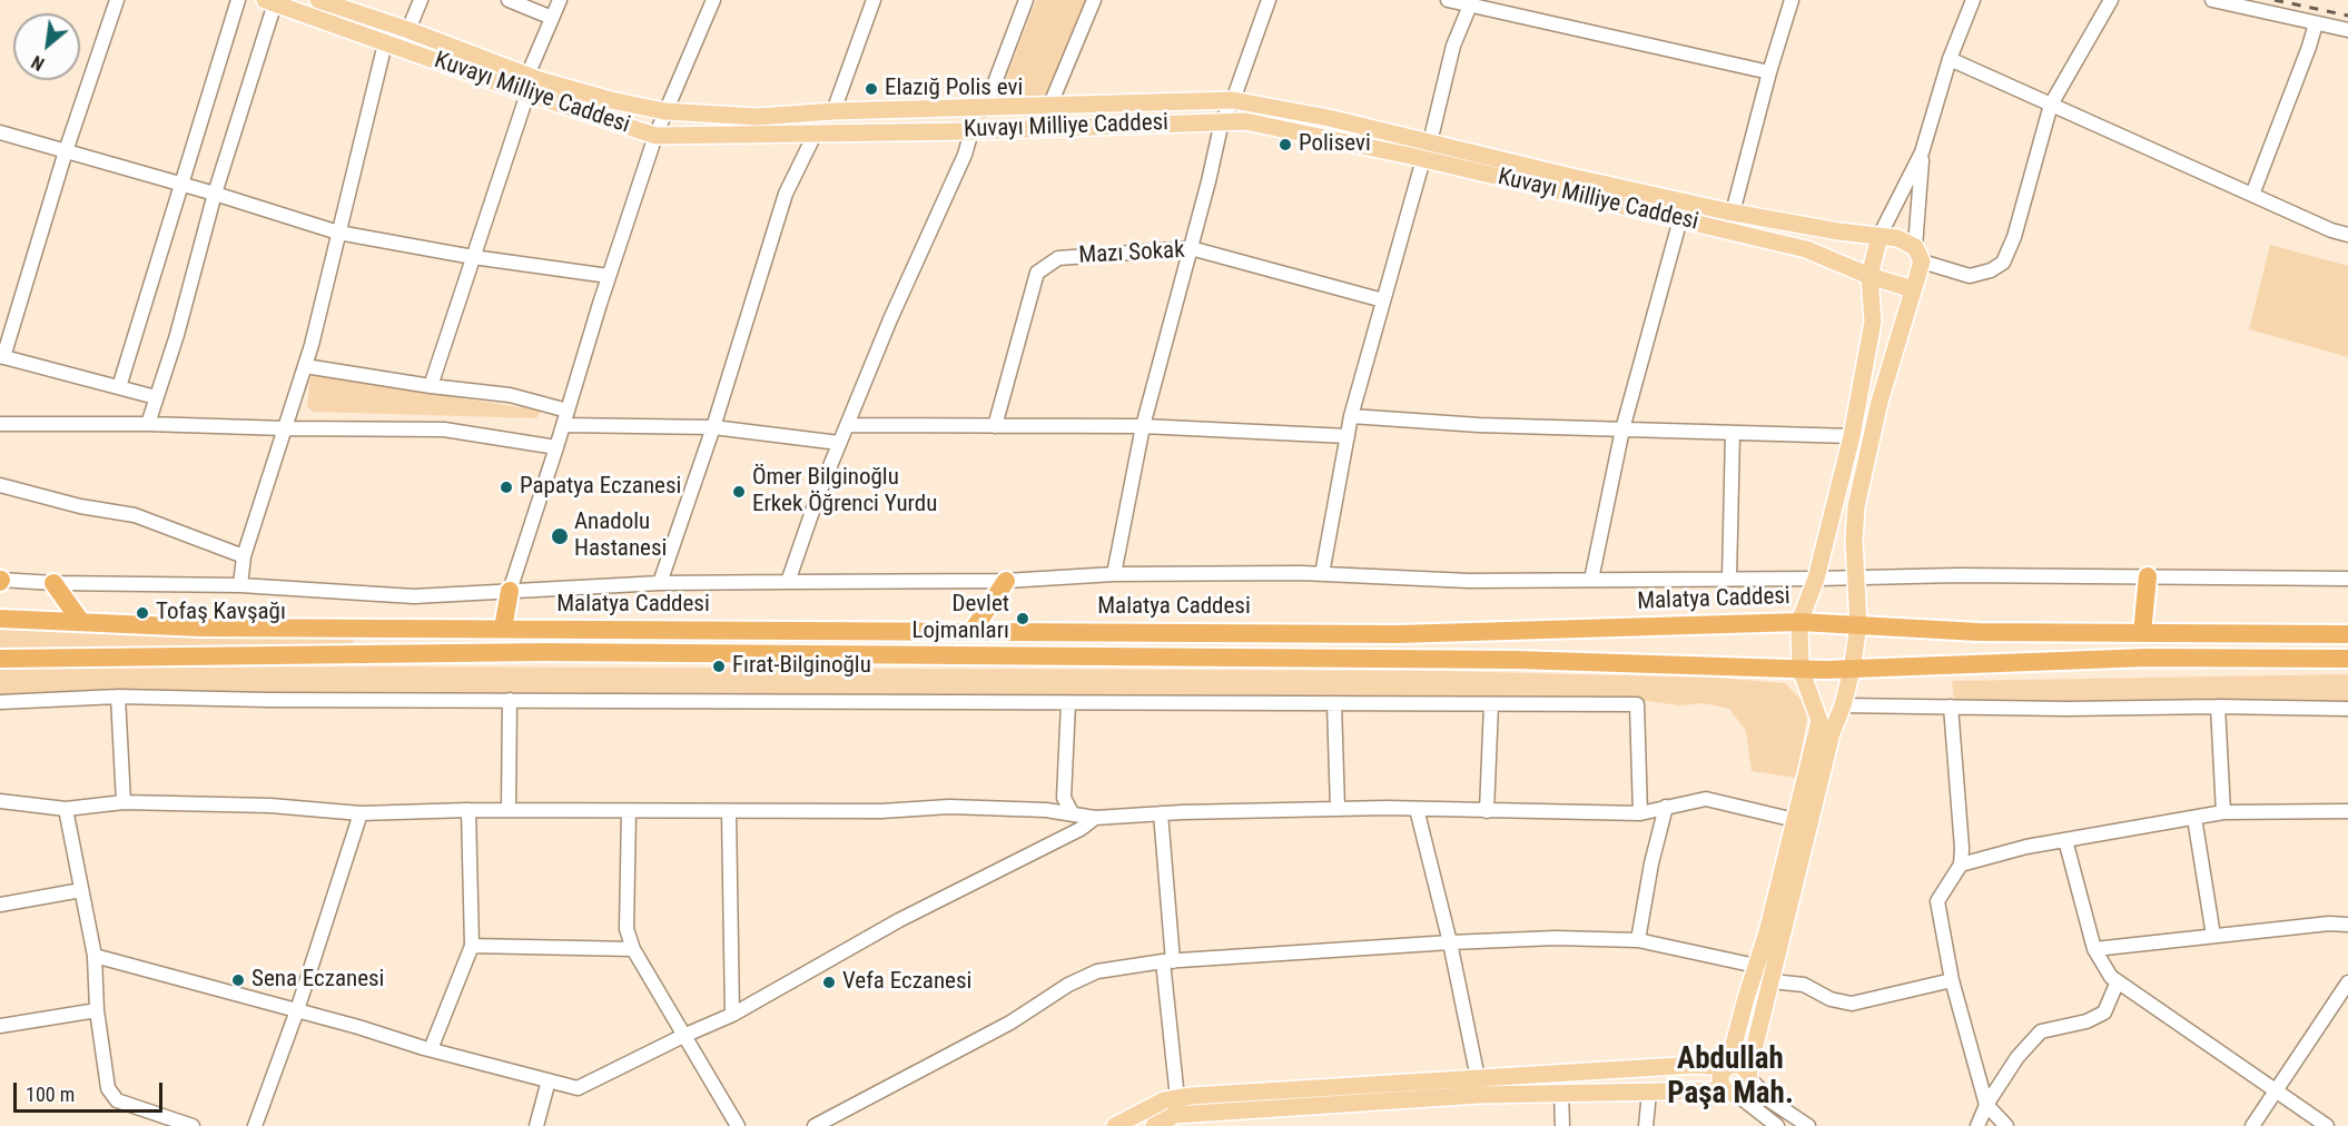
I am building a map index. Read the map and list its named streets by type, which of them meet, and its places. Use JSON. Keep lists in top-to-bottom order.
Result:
{
  "streets": {
    "highway": ["Malatya Caddesi"],
    "main road": ["Kuvayı Milliye Caddesi"],
    "street": ["Mazı Sokak"]
  },
  "districts": ["Abdullah Paşa Mah."],
  "places": [
    "Elazığ Polis evi",
    "Polisevi",
    "Papatya Eczanesi",
    "Ömer Bilginoğlu Erkek Öğrenci Yurdu",
    "Anadolu Hastanesi",
    "Tofaş Kavşağı",
    "Devlet Lojmanları",
    "Fırat-Bilginoğlu",
    "Sena Eczanesi",
    "Vefa Eczanesi"
  ],
  "scale_bar": "100 m",
  "north": "bottom left"
}
